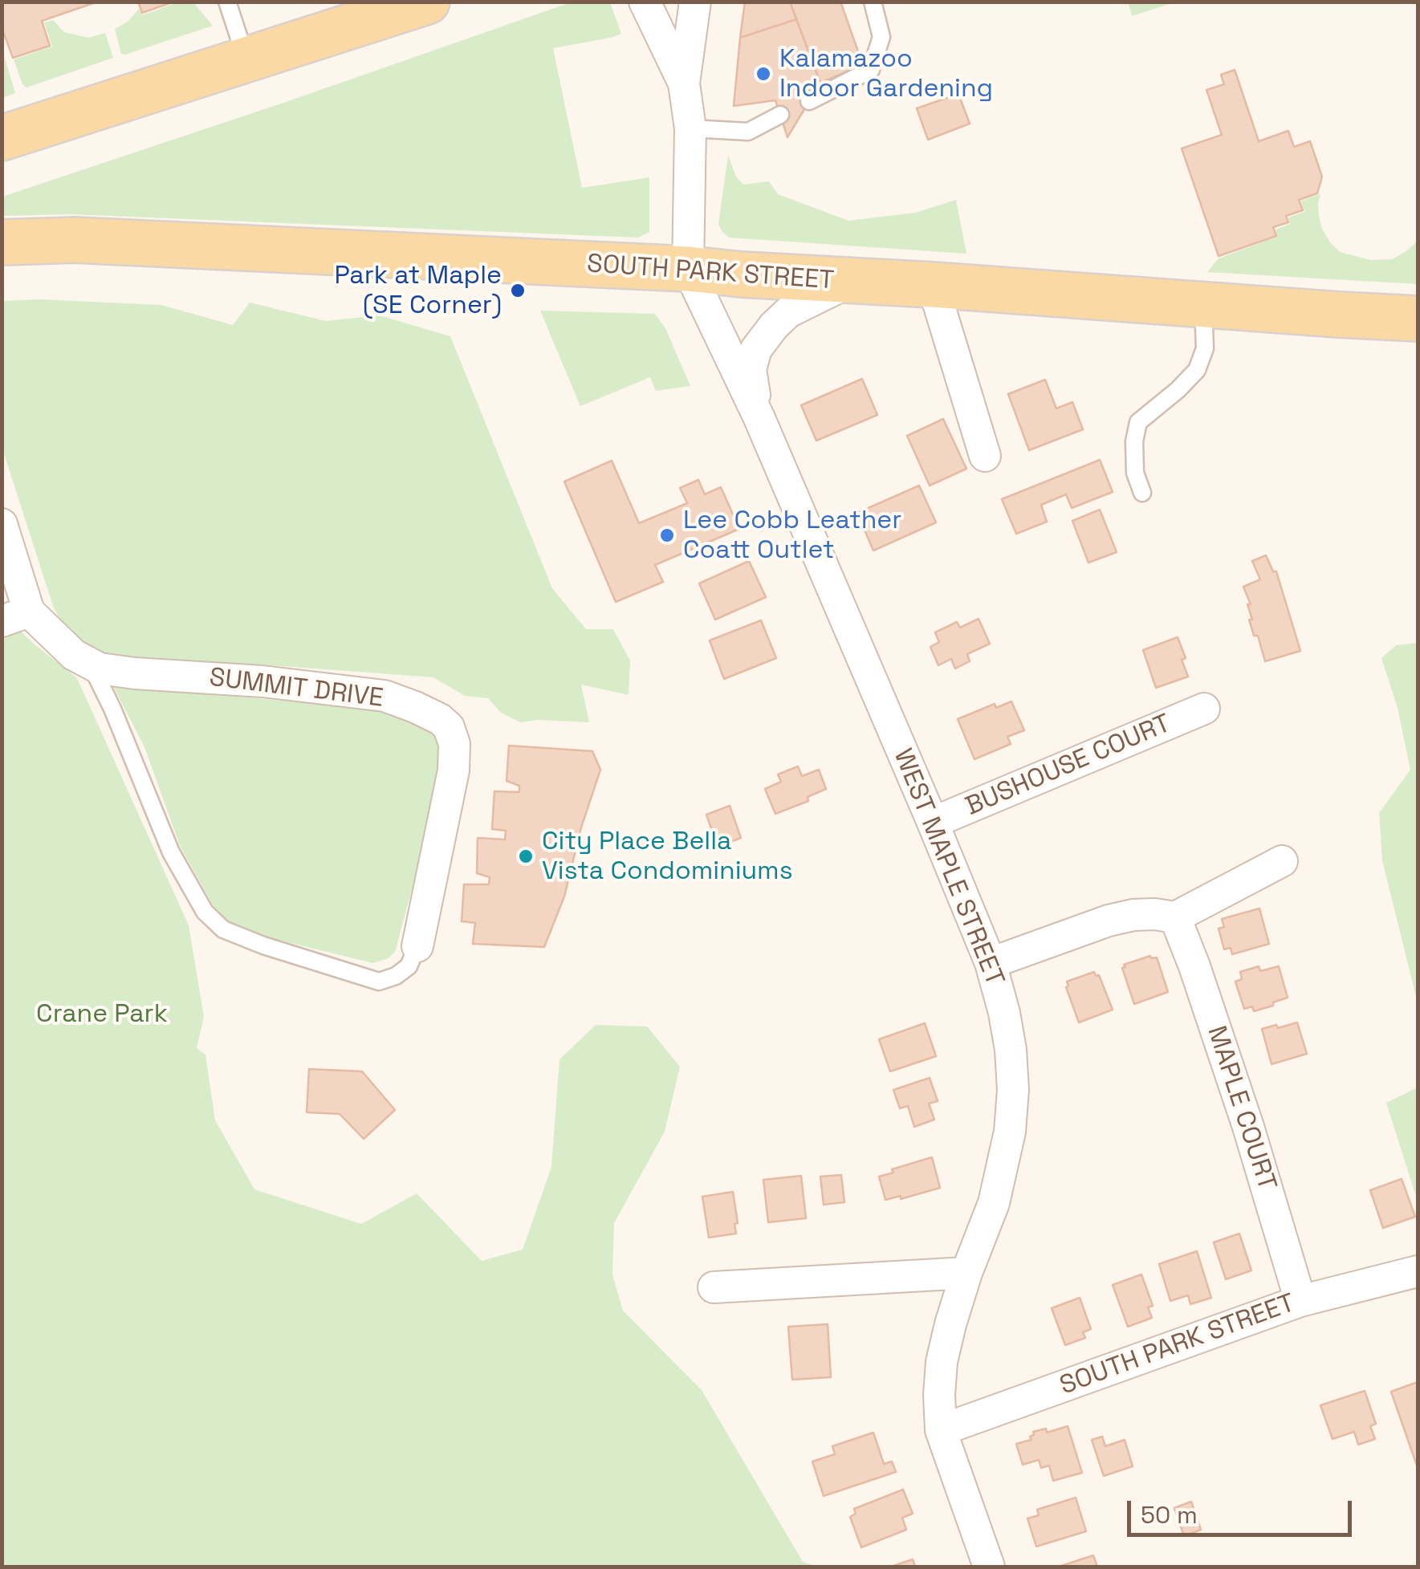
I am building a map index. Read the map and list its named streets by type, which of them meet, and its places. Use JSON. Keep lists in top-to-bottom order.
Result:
{
  "streets": {
    "main road": ["SOUTH PARK STREET"],
    "street": [
      "SUMMIT DRIVE",
      "BUSHOUSE COURT",
      "WEST MAPLE STREET",
      "MAPLE COURT"
    ]
  },
  "crossings": [
    ["SOUTH PARK STREET", "WEST MAPLE STREET"],
    ["SOUTH PARK STREET", "MAPLE COURT"],
    ["BUSHOUSE COURT", "WEST MAPLE STREET"]
  ],
  "parks": ["Crane Park"],
  "places": [
    "Kalamazoo Indoor Gardening",
    "Park at Maple (SE Corner)",
    "Lee Cobb Leather Coatt Outlet",
    "City Place Bella Vista Condominiums"
  ],
  "scale_bar": "50 m"
}
